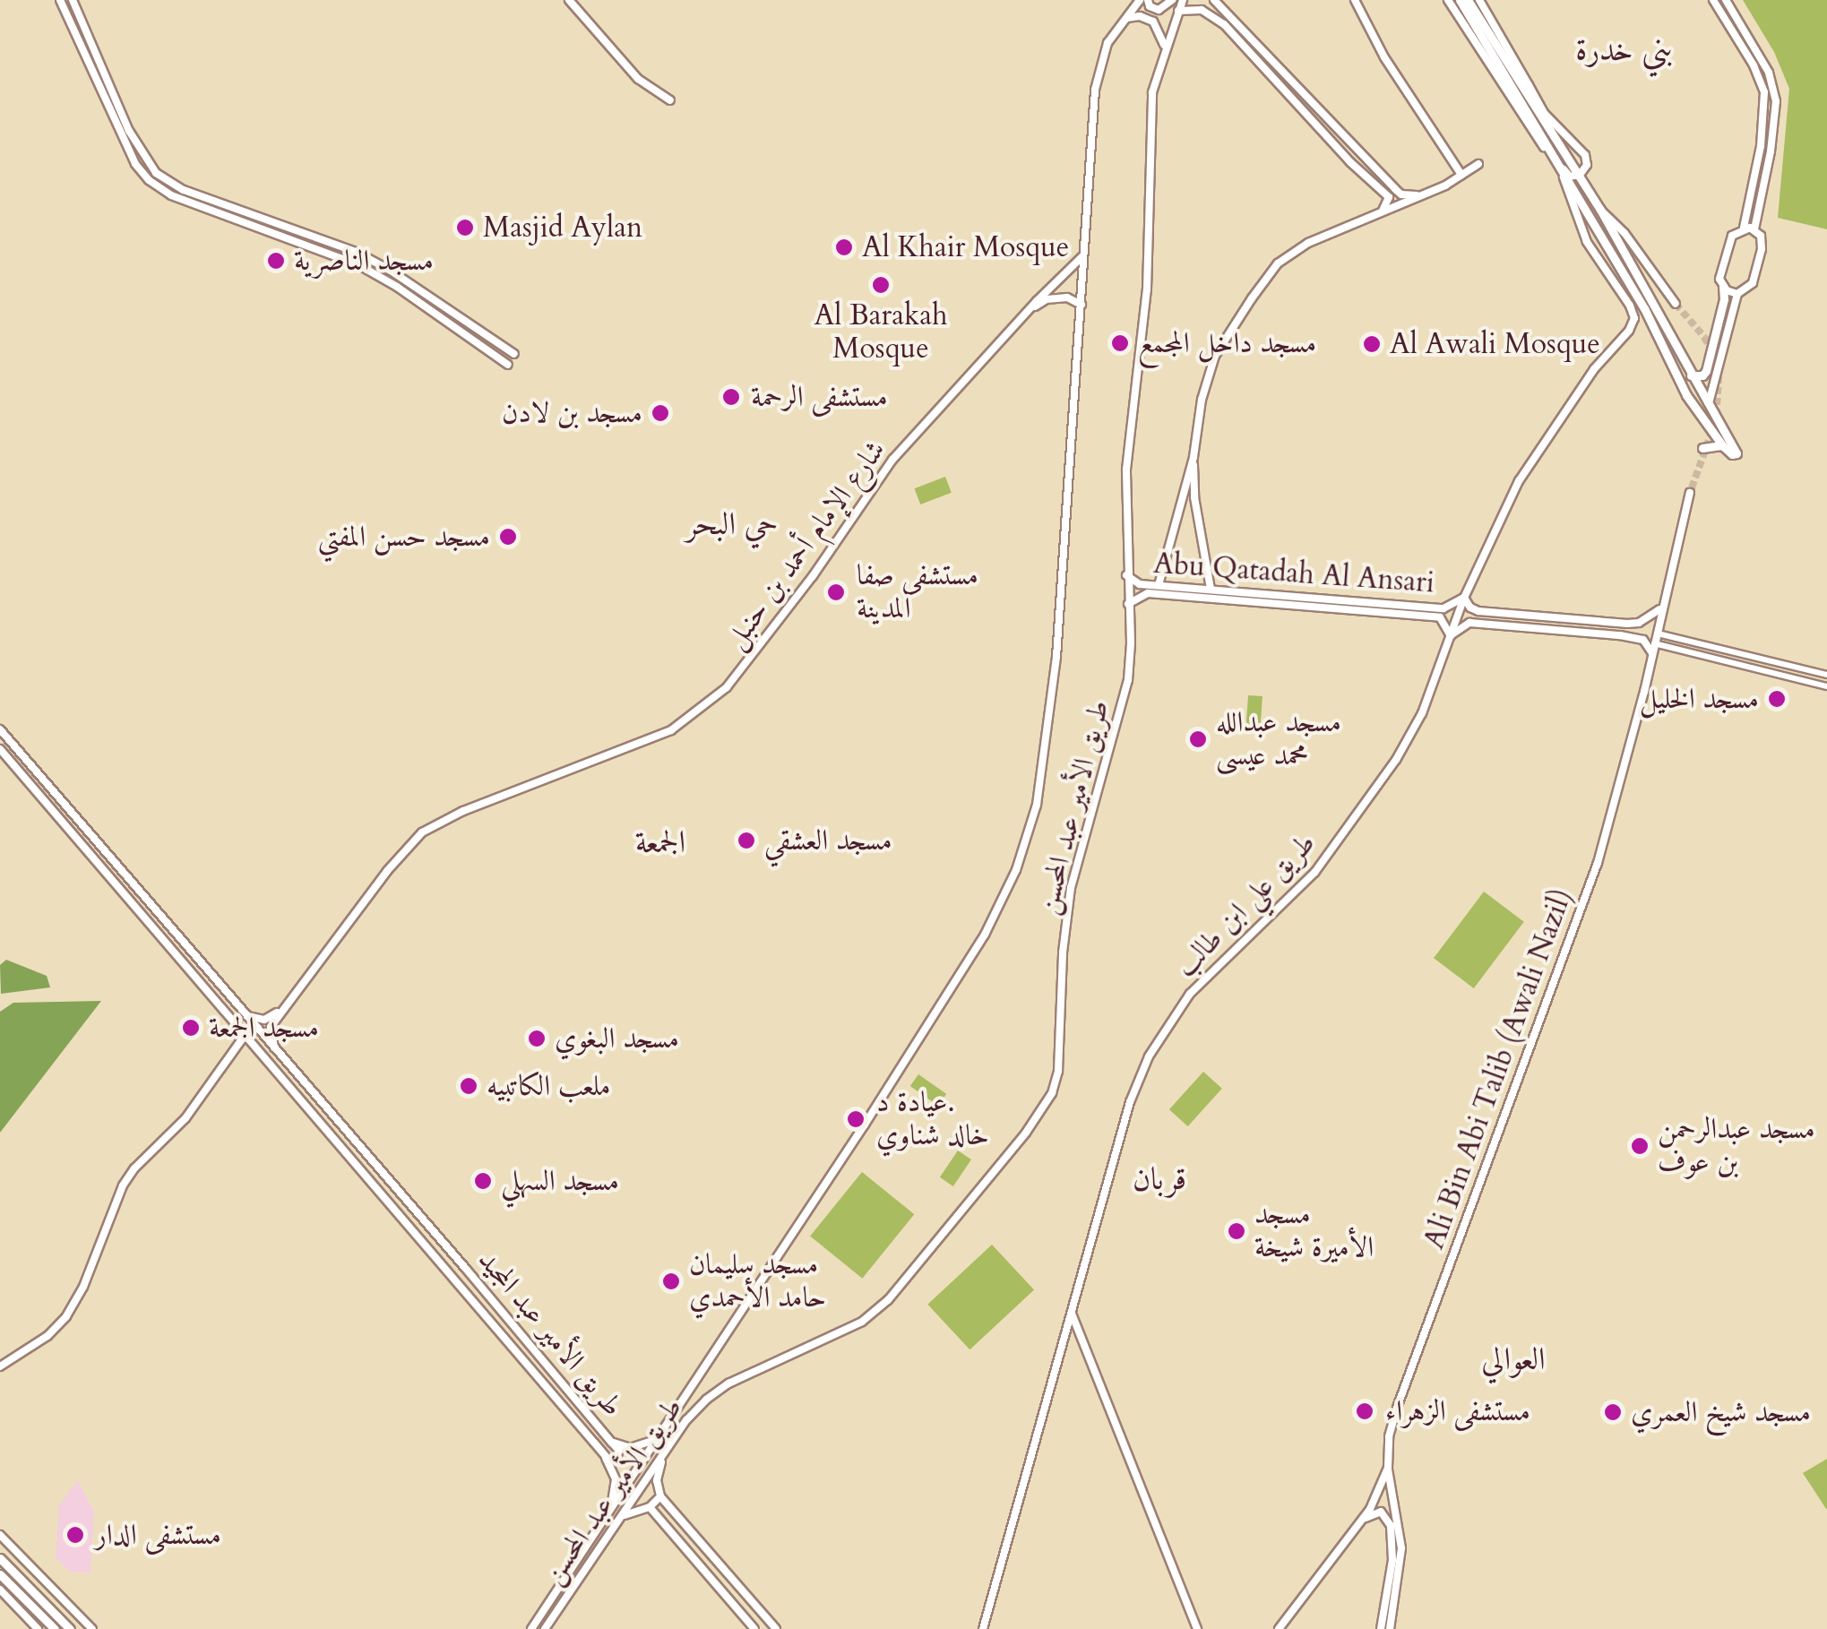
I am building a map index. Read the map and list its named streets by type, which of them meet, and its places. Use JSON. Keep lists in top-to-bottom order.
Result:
{
  "streets": {
    "main road": [
      "شارع الإمام أحمد بن حنبل",
      "Abu Qatadah Al Ansari",
      "طريق الأمير عبد المحسن",
      "طريق علي ابن طالب",
      "Ali Bin Abi Talib (Awali Nazil)",
      "طريق الأمير عبد المجيد"
    ]
  },
  "crossings": [
    ["شارع الإمام أحمد بن حنبل", "طريق الأمير عبد المحسن"],
    ["Abu Qatadah Al Ansari", "طريق الأمير عبد المحسن"],
    ["Abu Qatadah Al Ansari", "طريق علي ابن طالب"],
    ["Abu Qatadah Al Ansari", "Ali Bin Abi Talib (Awali Nazil)"]
  ],
  "districts": [
    "بني خدرة",
    "حي البحر",
    "الجمعة",
    "قربان",
    "العوالي"
  ],
  "places": [
    "Masjid Aylan",
    "Al Khair Mosque",
    "مسجد الناصرية",
    "Al Barakah Mosque",
    "مسجد داخل المجمع",
    "Al Awali Mosque",
    "مستشفى الرحمة",
    "مسجد بن لادن",
    "مسجد حسن المفتي",
    "مستشفی صفا المدینة",
    "مسجد الخليل",
    "مسجد عبدالله محمد عيسى",
    "مسجد العشقي",
    "مسجد الجمعة",
    "مسجد البغوي",
    "ملعب الكاتبيه",
    "عيادة د. خالد شناوي",
    "مسجد عبدالرحمن بن عوف",
    "مسجد السهلي",
    "مسجد الأميرة شيخة",
    "مسجد سليمان حامد الأحمدي",
    "مستشفى الزهراء",
    "مسجد شيخ العمري",
    "مستشفى الدار"
  ]
}
